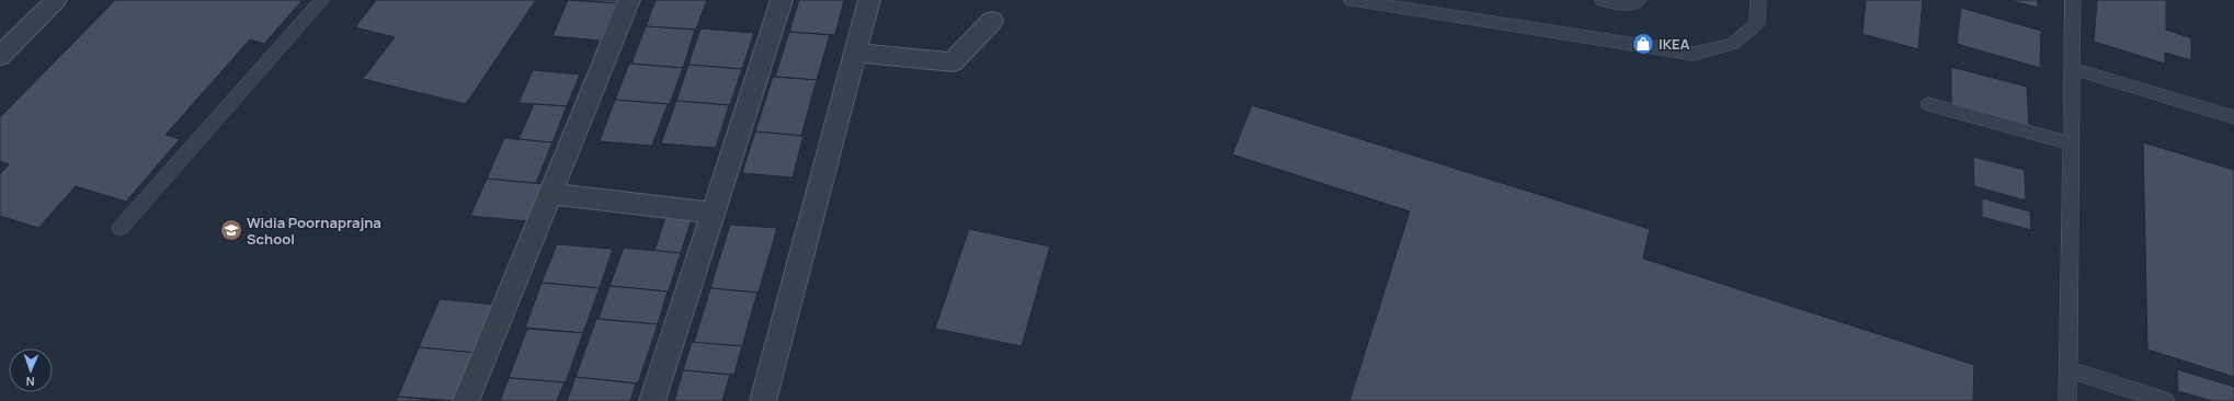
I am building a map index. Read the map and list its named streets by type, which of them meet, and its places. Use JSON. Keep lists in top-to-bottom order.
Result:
{
  "places": {
    "shop": ["IKEA"],
    "school or university": ["Widia Poornaprajna School"]
  },
  "north": "bottom"
}
